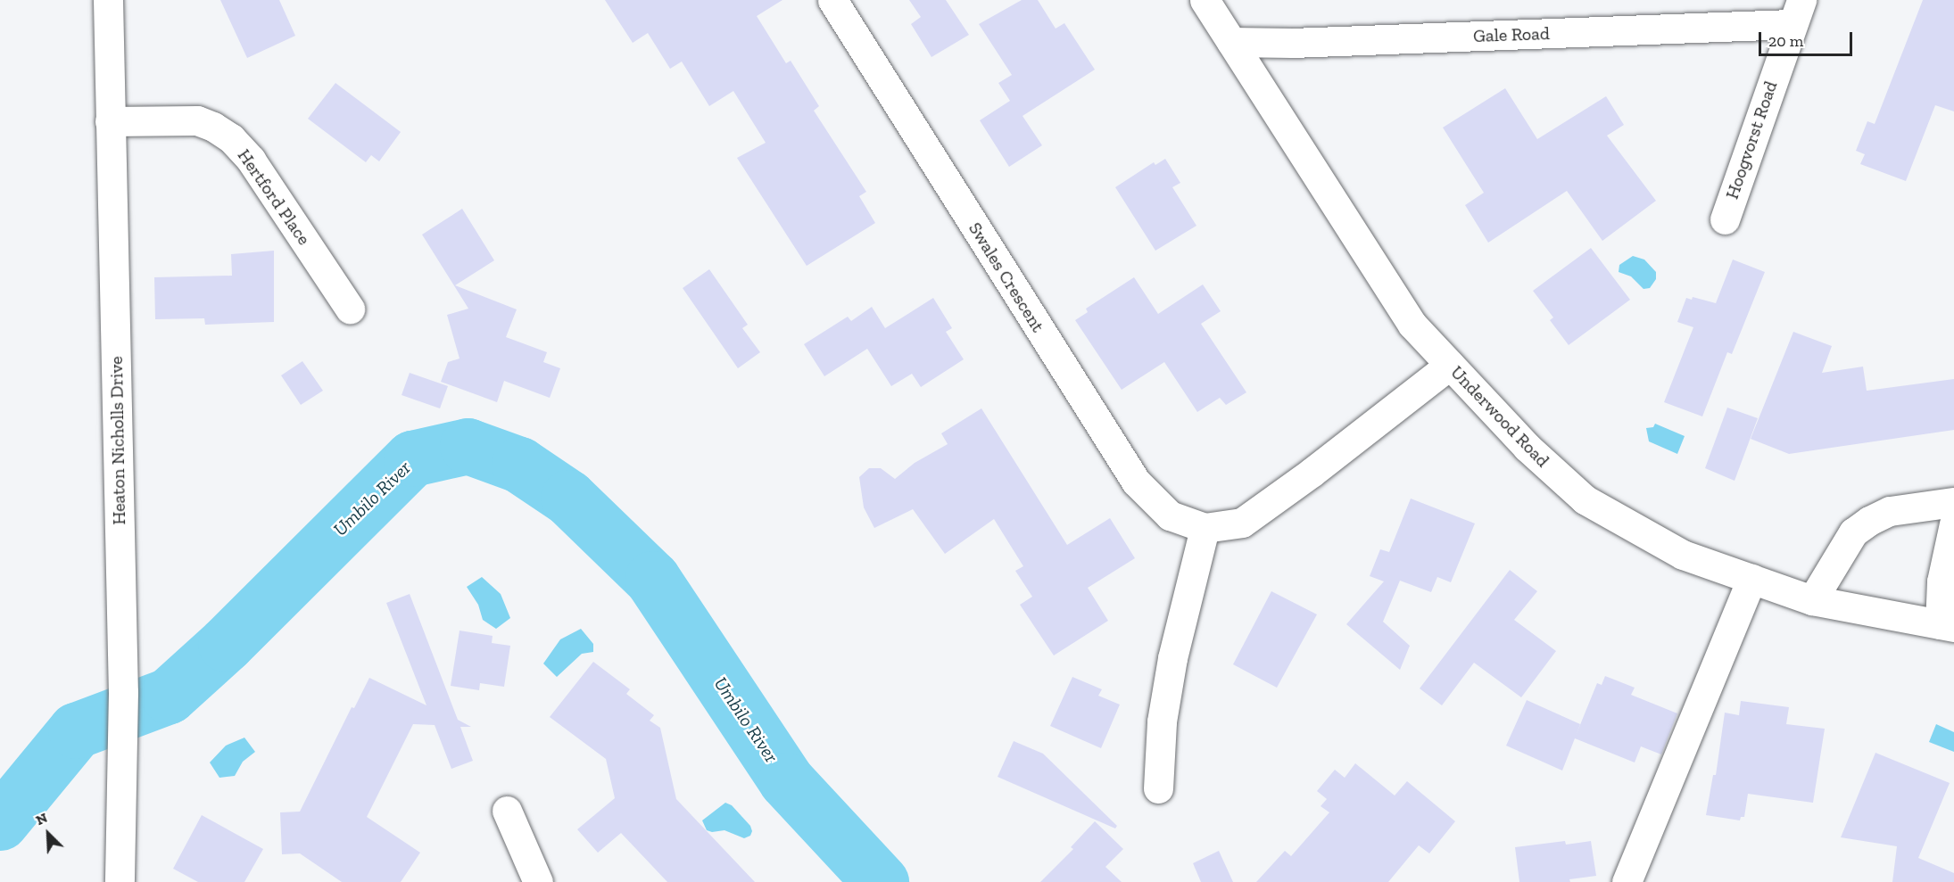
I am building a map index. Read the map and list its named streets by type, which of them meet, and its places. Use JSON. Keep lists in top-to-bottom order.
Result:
{
  "streets": {
    "street": [
      "Gale Road",
      "Hoogvorst Road",
      "Hertford Place",
      "Swales Crescent",
      "Underwood Road",
      "Heaton Nicholls Drive"
    ]
  },
  "crossings": [
    ["Gale Road", "Hoogvorst Road"],
    ["Gale Road", "Underwood Road"],
    ["Hertford Place", "Heaton Nicholls Drive"],
    ["Swales Crescent", "Underwood Road"]
  ],
  "water": ["Umbilo River"],
  "scale_bar": "20 m",
  "north": "top left"
}
